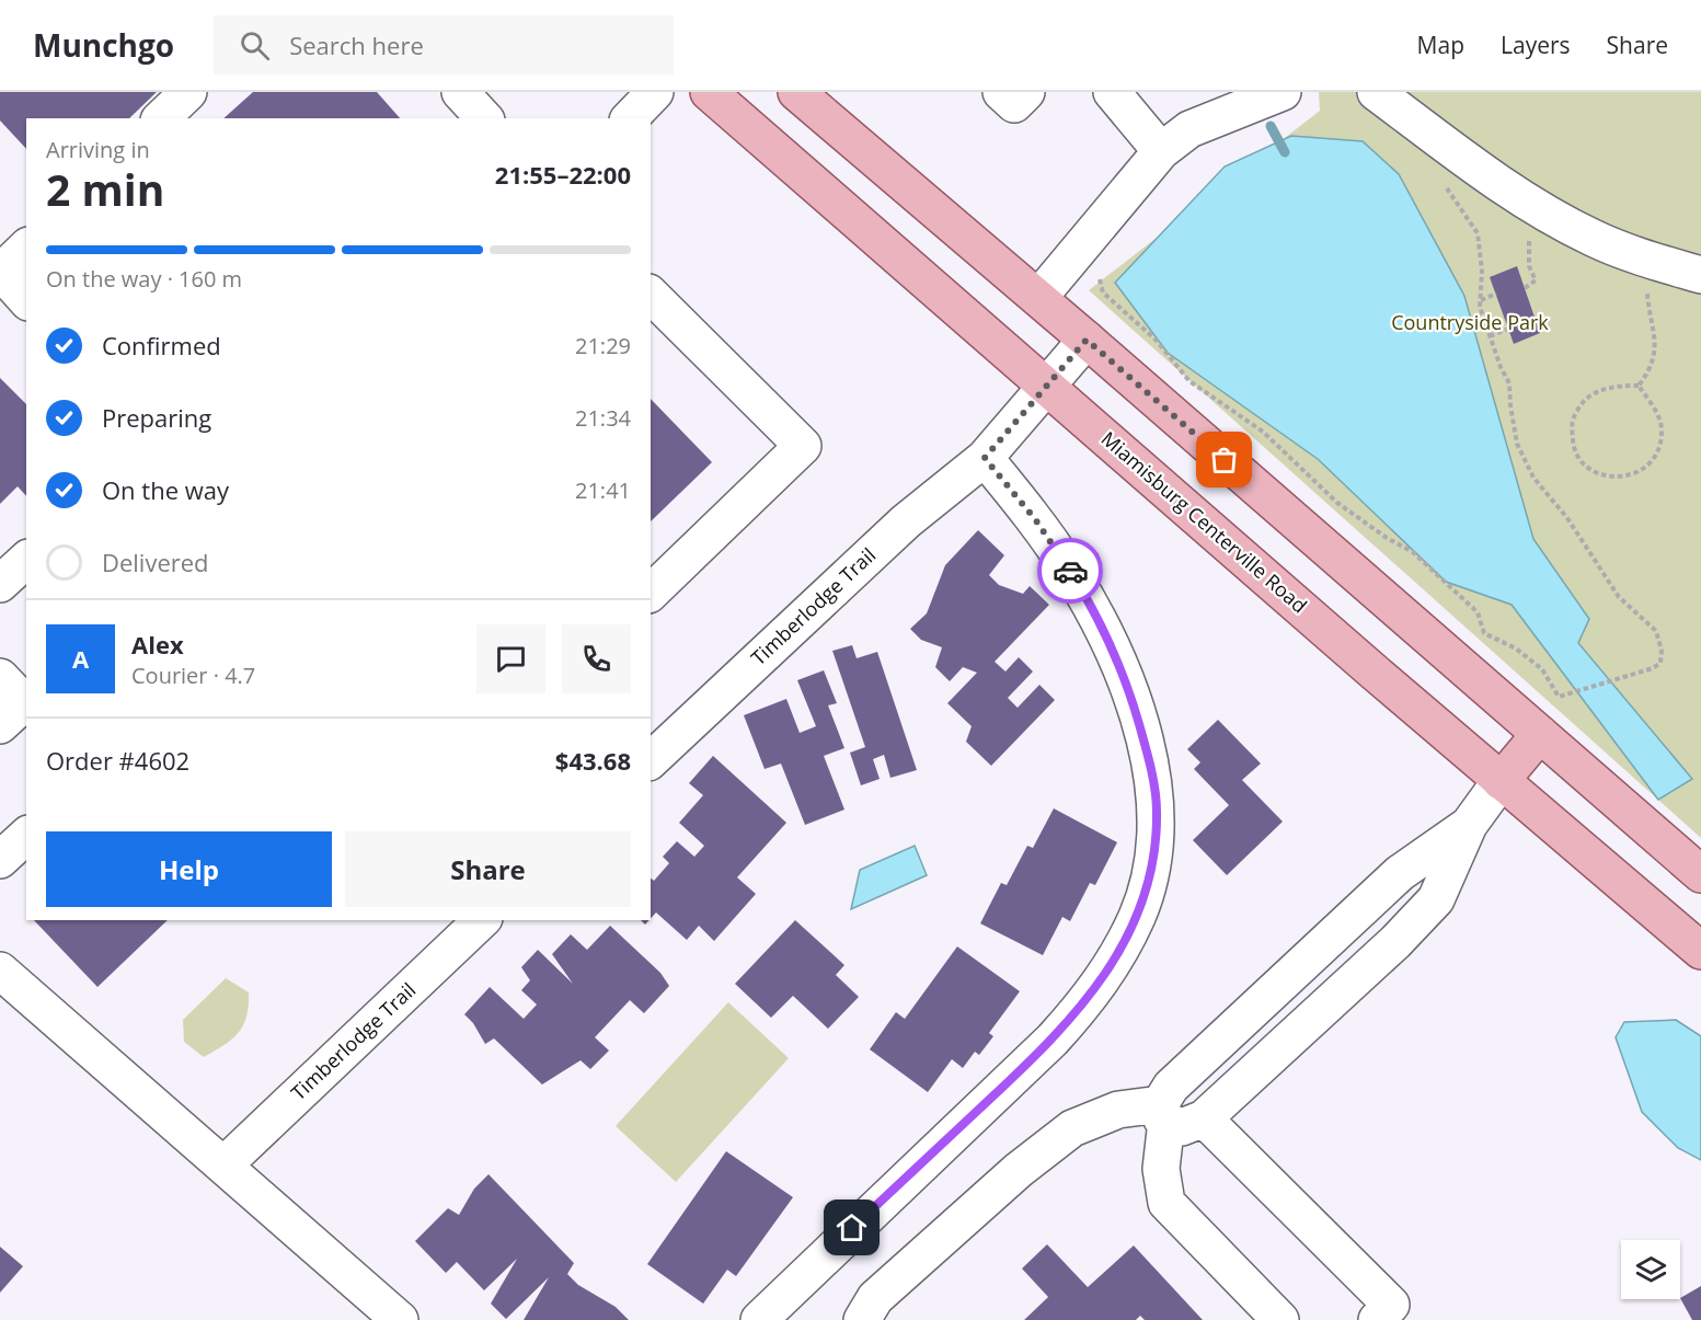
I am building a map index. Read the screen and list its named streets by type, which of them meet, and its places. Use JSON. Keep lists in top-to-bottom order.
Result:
{
  "streets": {
    "main road": ["Miamisburg Centerville Road"],
    "street": ["Timberlodge Trail"]
  },
  "crossings": [
    ["Miamisburg Centerville Road", "Timberlodge Trail"]
  ],
  "parks": ["Countryside Park"],
  "page": {
    "header": "Munchgo",
    "search": "Search here",
    "nav": ["Map", "Layers", "Share"],
    "heading": ["2 min", "Arriving in", "21:55–22:00"],
    "panel": [
      "Alex",
      "Courier · 4.7",
      "Order #4602",
      "$43.68"
    ],
    "bar": "On the way · 160 m",
    "list": [
      ["Confirmed", "21:29"],
      ["Preparing", "21:34"],
      ["On the way", "21:41"],
      "Delivered"
    ],
    "round": "A",
    "buttons": ["Help", "Share"]
  }
}
